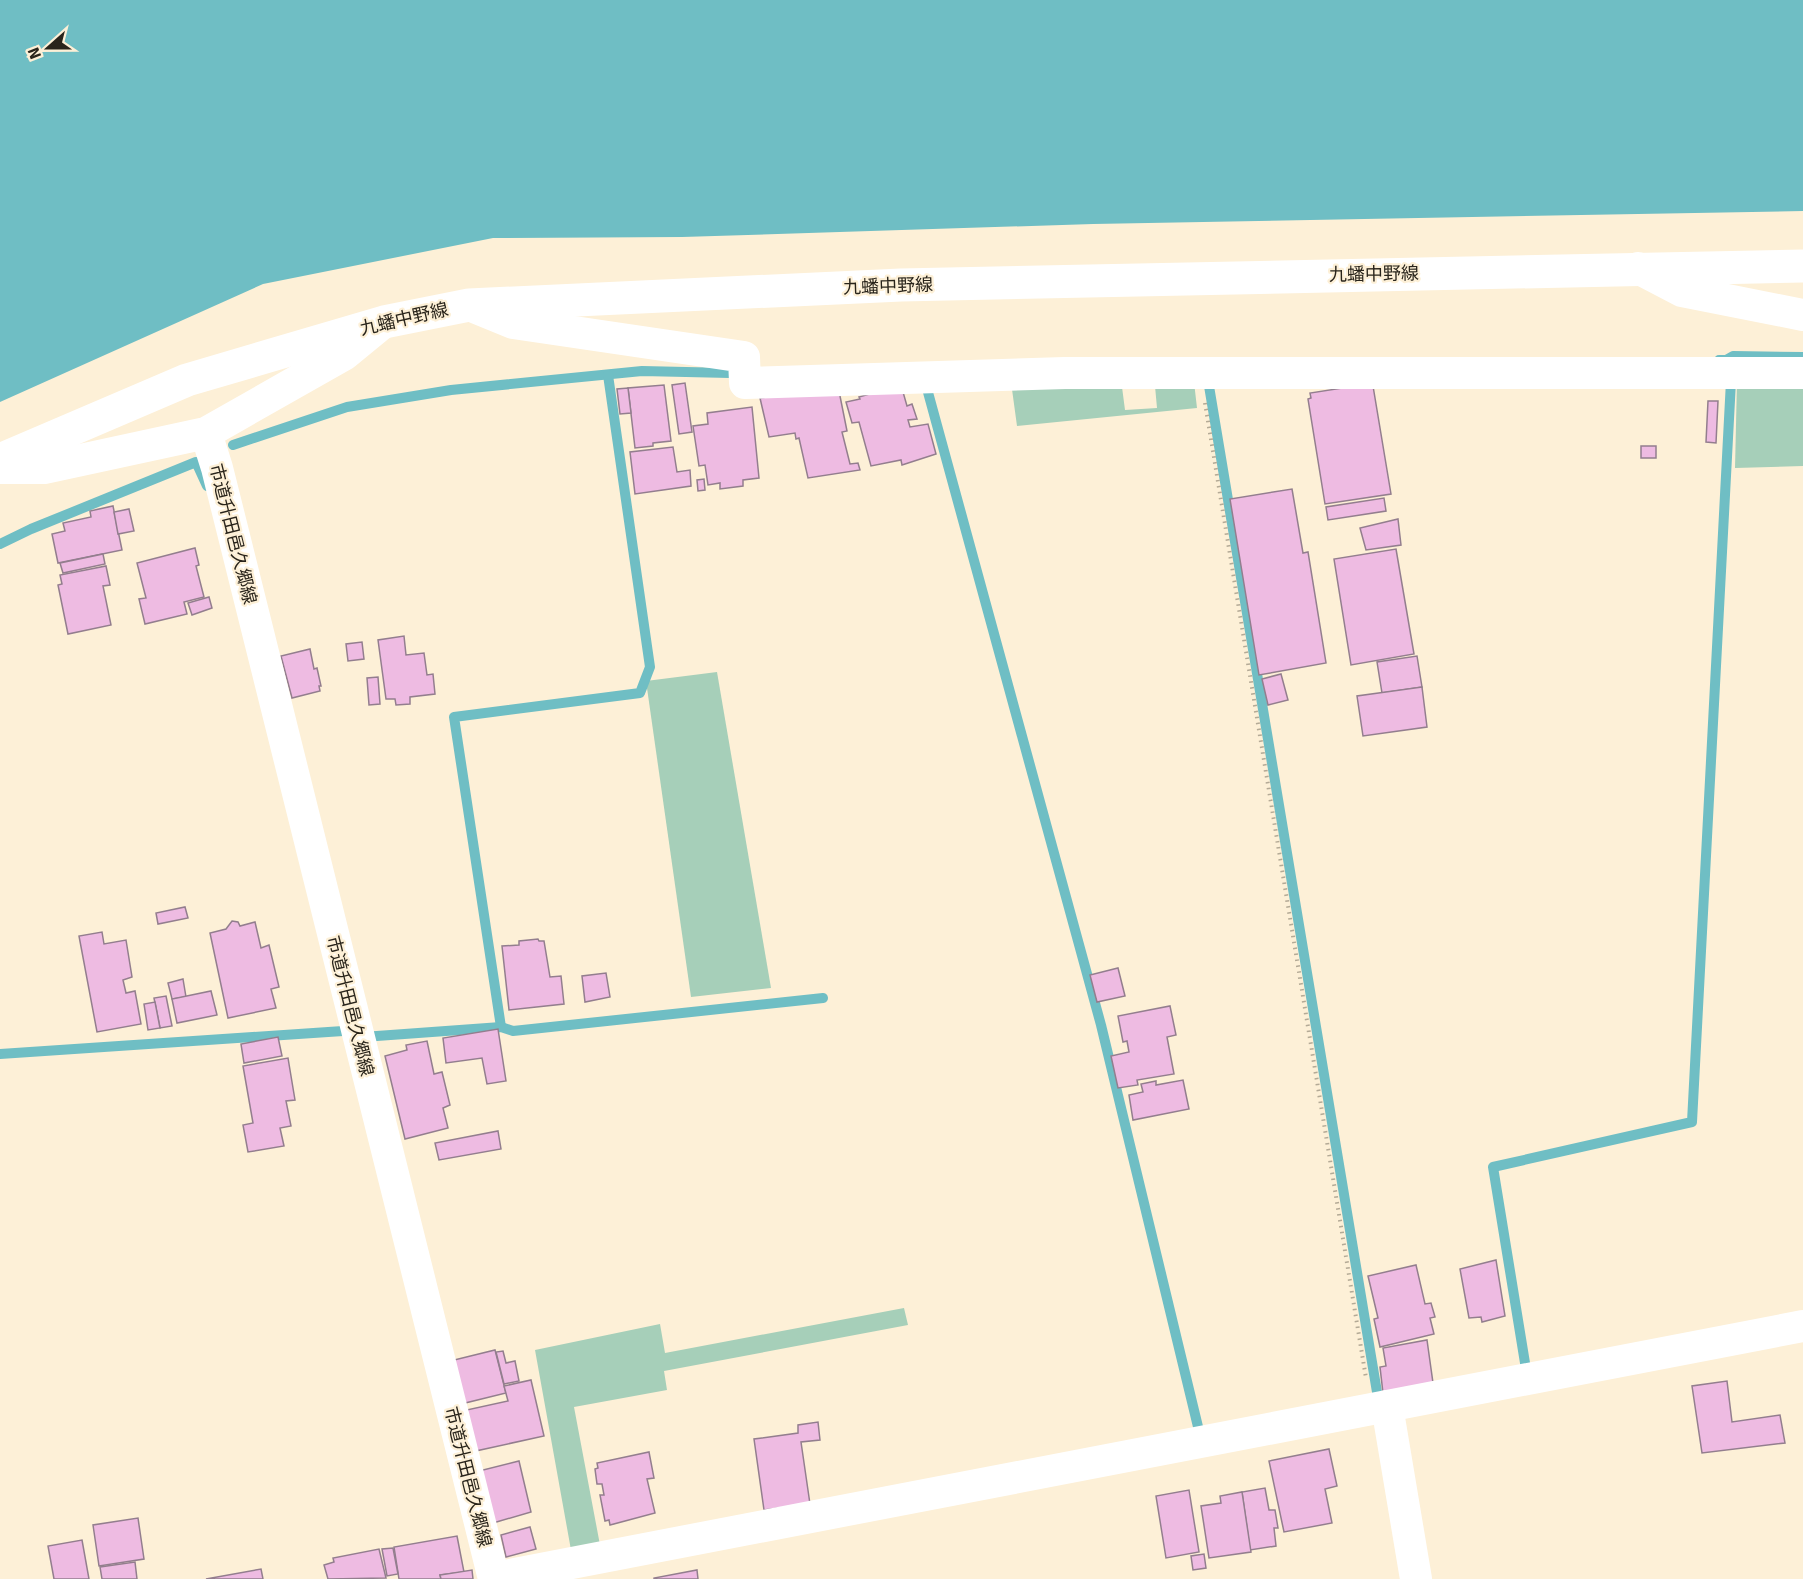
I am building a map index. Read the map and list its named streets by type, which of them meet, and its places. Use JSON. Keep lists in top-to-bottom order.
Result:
{
  "streets": {
    "main road": ["九蟠中野線"],
    "street": ["市道升田邑久郷線"]
  },
  "north": "left"
}
